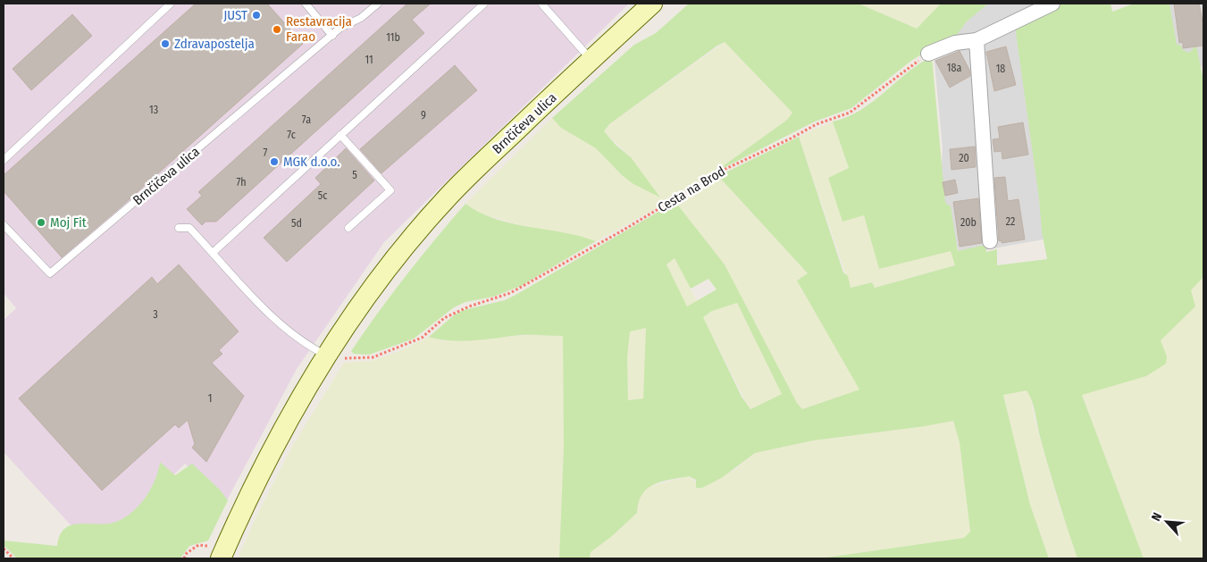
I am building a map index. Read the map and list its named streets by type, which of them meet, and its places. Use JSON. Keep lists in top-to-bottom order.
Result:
{
  "streets": {
    "street": ["Brnčičeva ulica"],
    "path": ["Cesta na Brod"]
  },
  "crossings": [
    ["Brnčičeva ulica", "Cesta na Brod"]
  ],
  "places": [
    "JUST",
    "Restavracija Farao",
    "Zdravapostelja",
    "MGK d.o.o.",
    "Moj Fit"
  ],
  "house_numbers": [
    "11b",
    "11",
    "18a",
    "18",
    "13",
    "9",
    "7a",
    "7c",
    "7",
    "20",
    "5",
    "7h",
    "5c",
    "22",
    "20b",
    "5d",
    "3",
    "1"
  ],
  "north": "top left"
}
